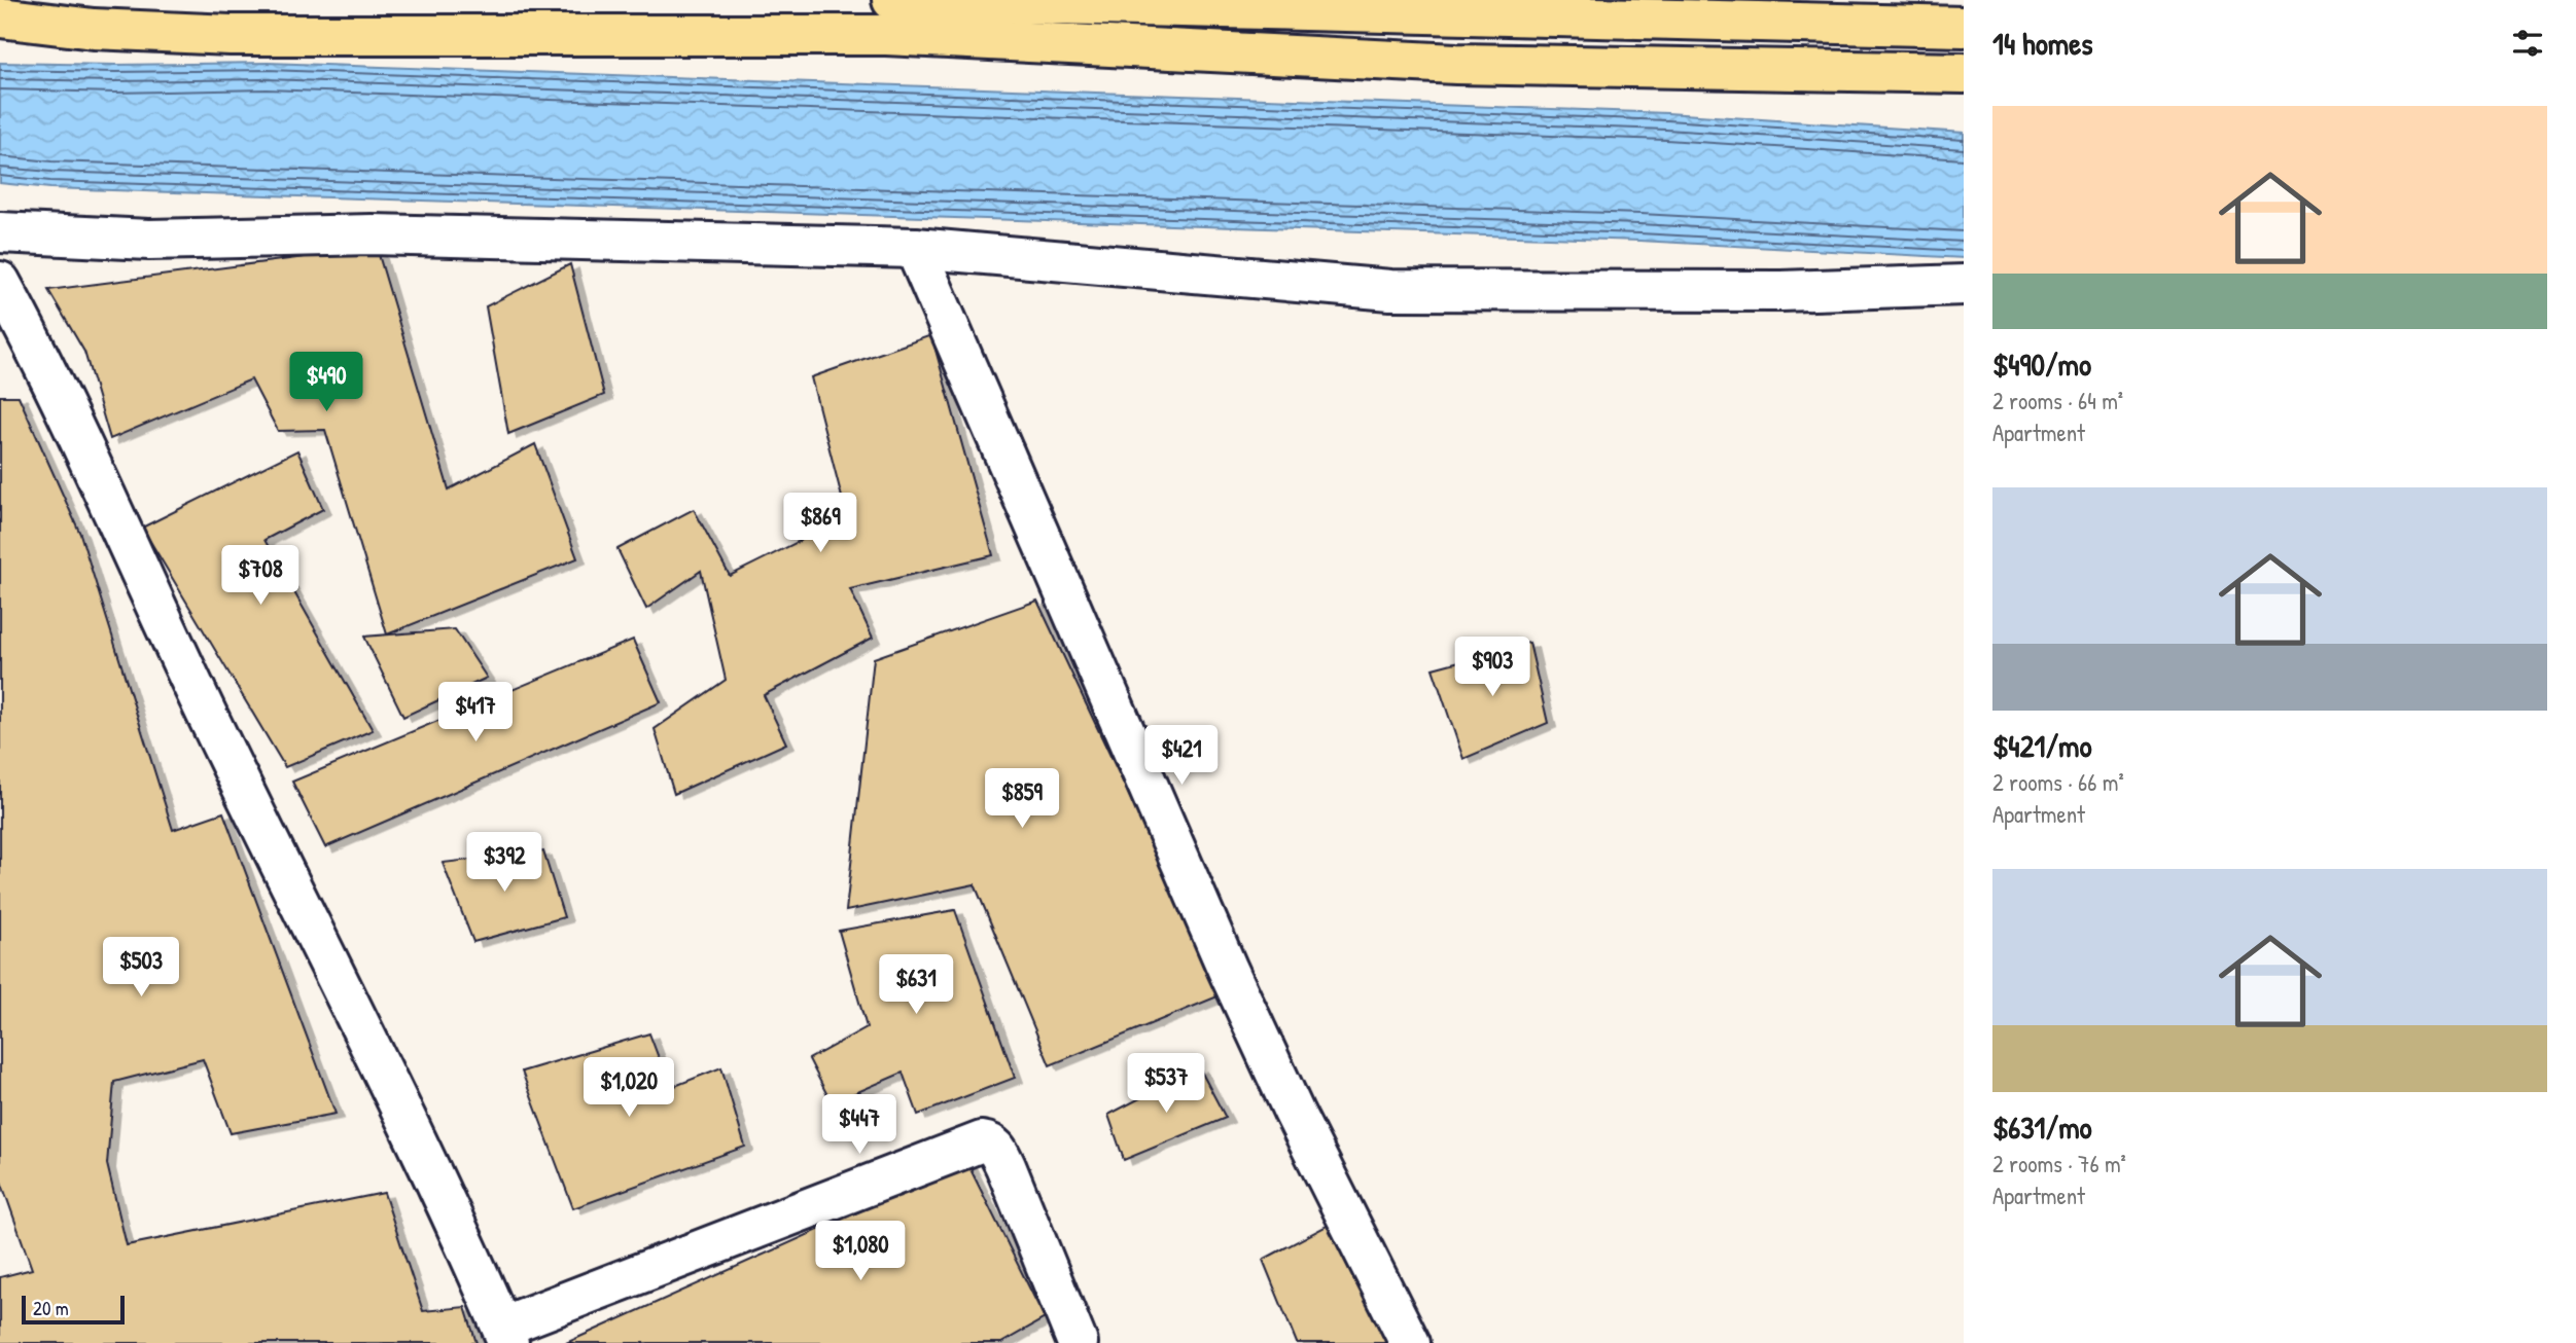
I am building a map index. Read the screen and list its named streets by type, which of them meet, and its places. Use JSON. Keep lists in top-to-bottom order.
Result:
{
  "scale_bar": "20 m",
  "page": {
    "heading": "14 homes",
    "list": [
      {
        "name": "$490/mo",
        "note": "2 rooms · 64 m² · Apartment"
      },
      {
        "name": "$421/mo",
        "note": "2 rooms · 66 m² · Apartment"
      },
      {
        "name": "$631/mo",
        "note": "2 rooms · 76 m² · Apartment"
      }
    ],
    "price": [
      "$490",
      "$869",
      "$708",
      "$903",
      "$417",
      "$421",
      "$859",
      "$392",
      "$503",
      "$631",
      "$537",
      "$1,020",
      "$447",
      "$1,080"
    ],
    "scale": "20 m"
  }
}
